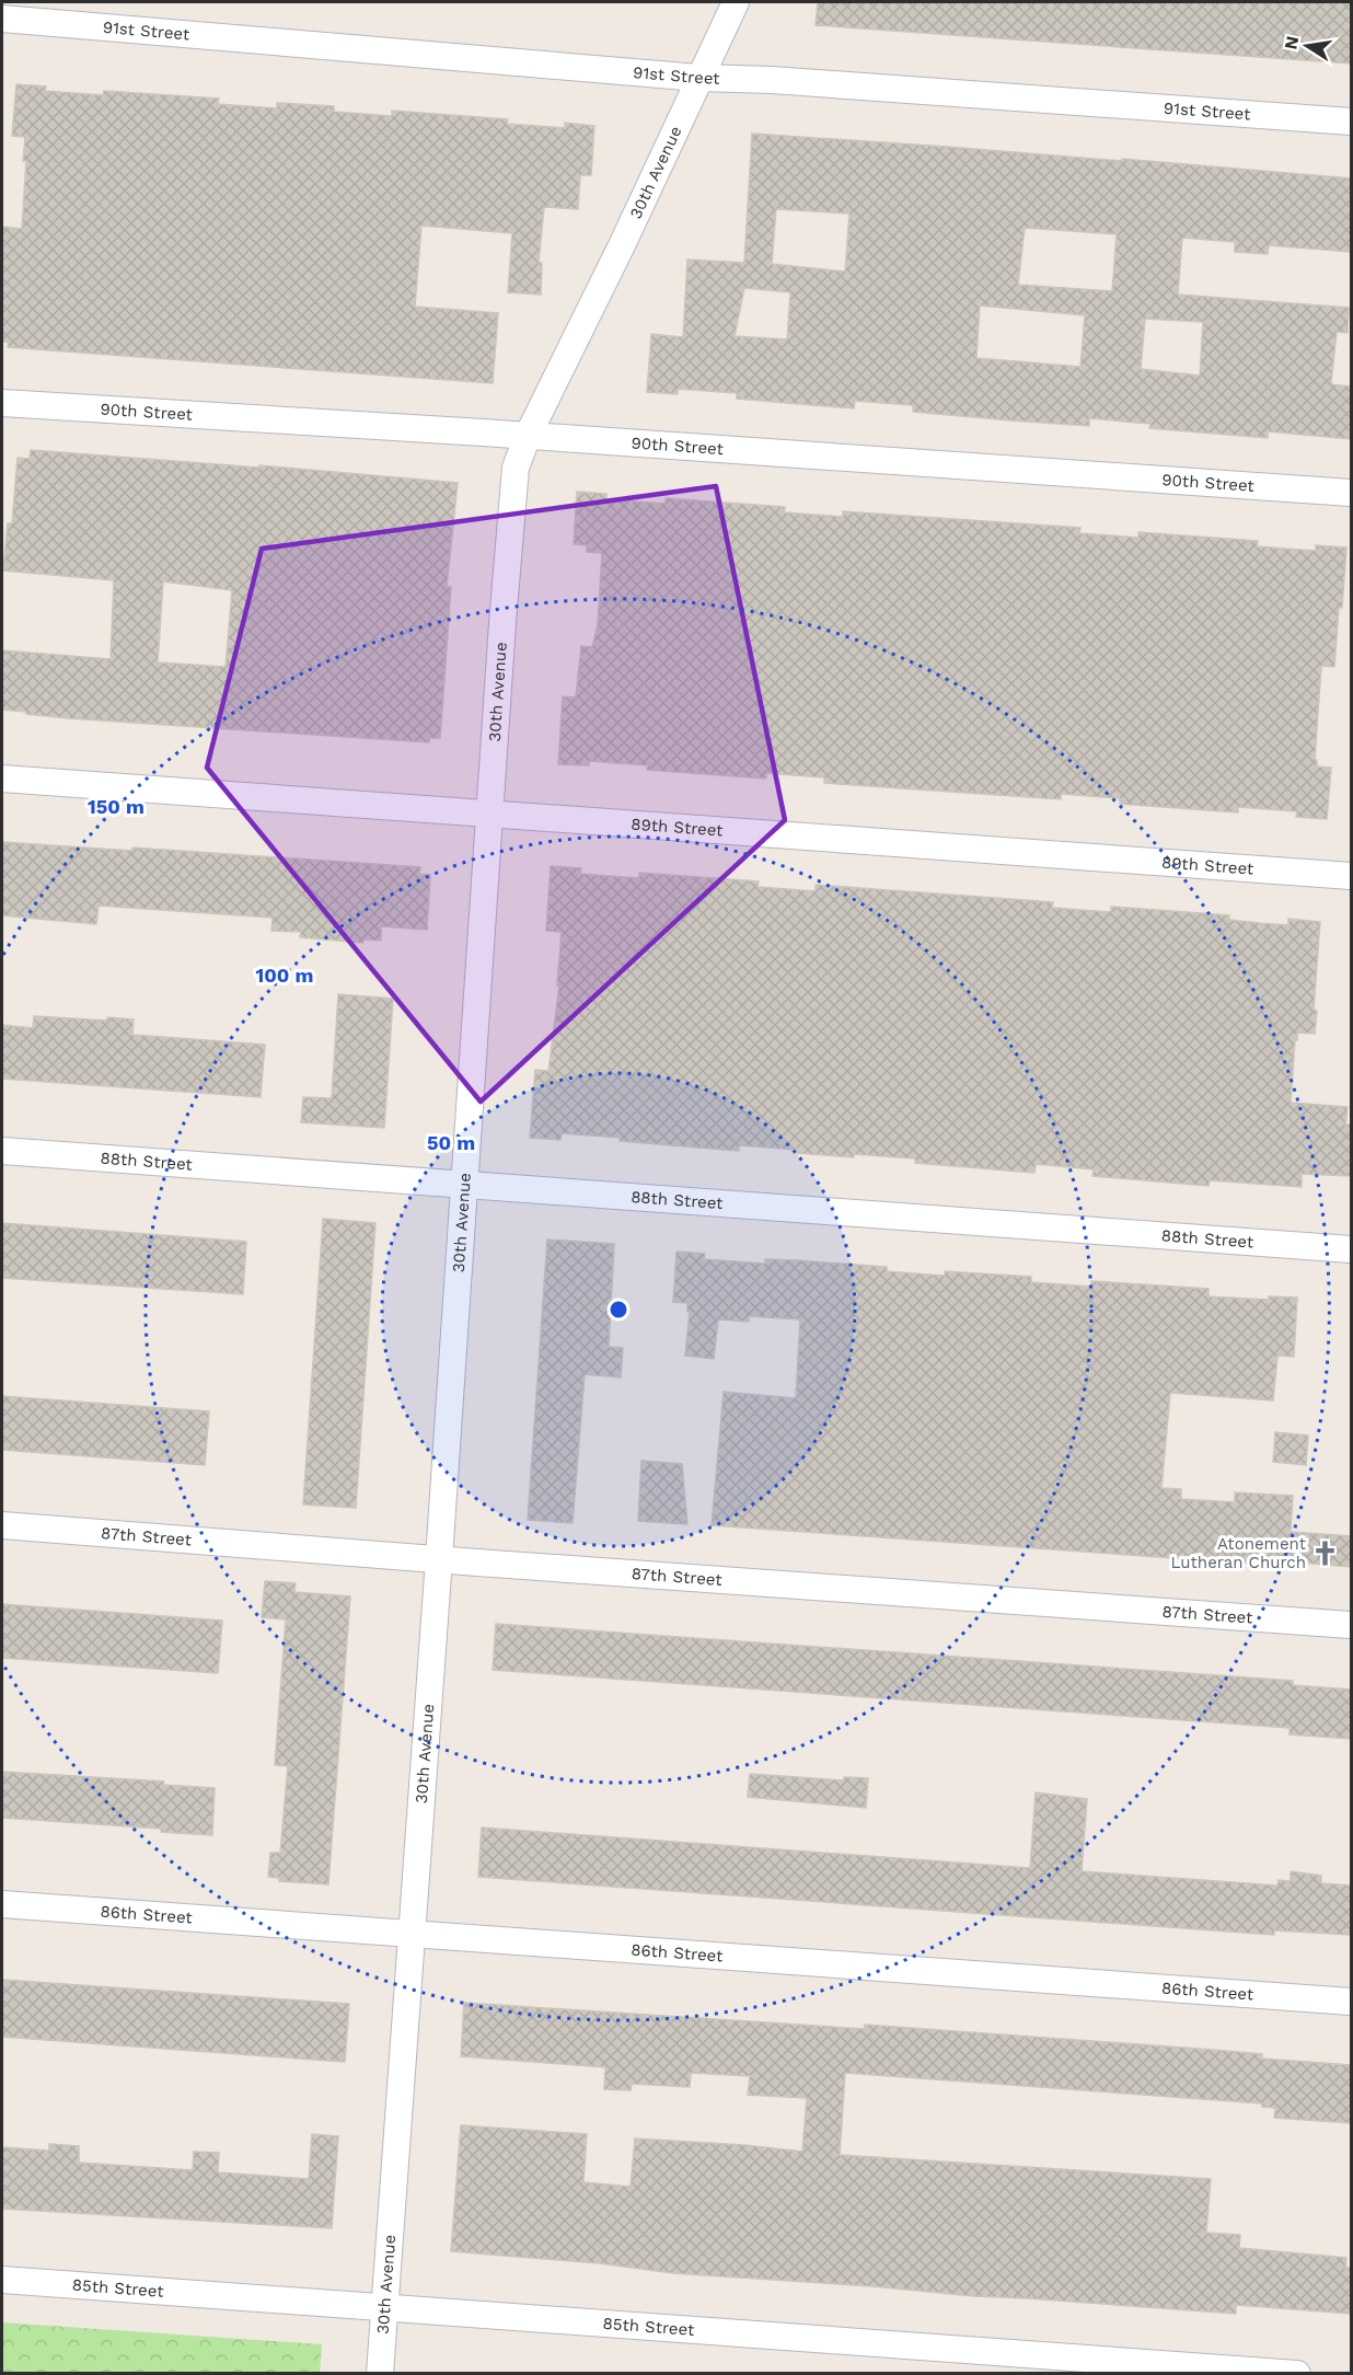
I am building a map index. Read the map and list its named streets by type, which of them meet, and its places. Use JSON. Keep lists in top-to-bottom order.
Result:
{
  "streets": {
    "street": [
      "91st Street",
      "30th Avenue",
      "90th Street",
      "89th Street",
      "88th Street",
      "87th Street",
      "86th Street",
      "85th Street"
    ]
  },
  "crossings": [
    ["91st Street", "30th Avenue"],
    ["30th Avenue", "90th Street"],
    ["30th Avenue", "89th Street"],
    ["30th Avenue", "88th Street"],
    ["30th Avenue", "87th Street"],
    ["30th Avenue", "86th Street"],
    ["30th Avenue", "85th Street"]
  ],
  "places": {
    "church": ["Atonement Lutheran Church"]
  },
  "north": "left",
  "rings": ["150 m", "100 m", "50 m"]
}
